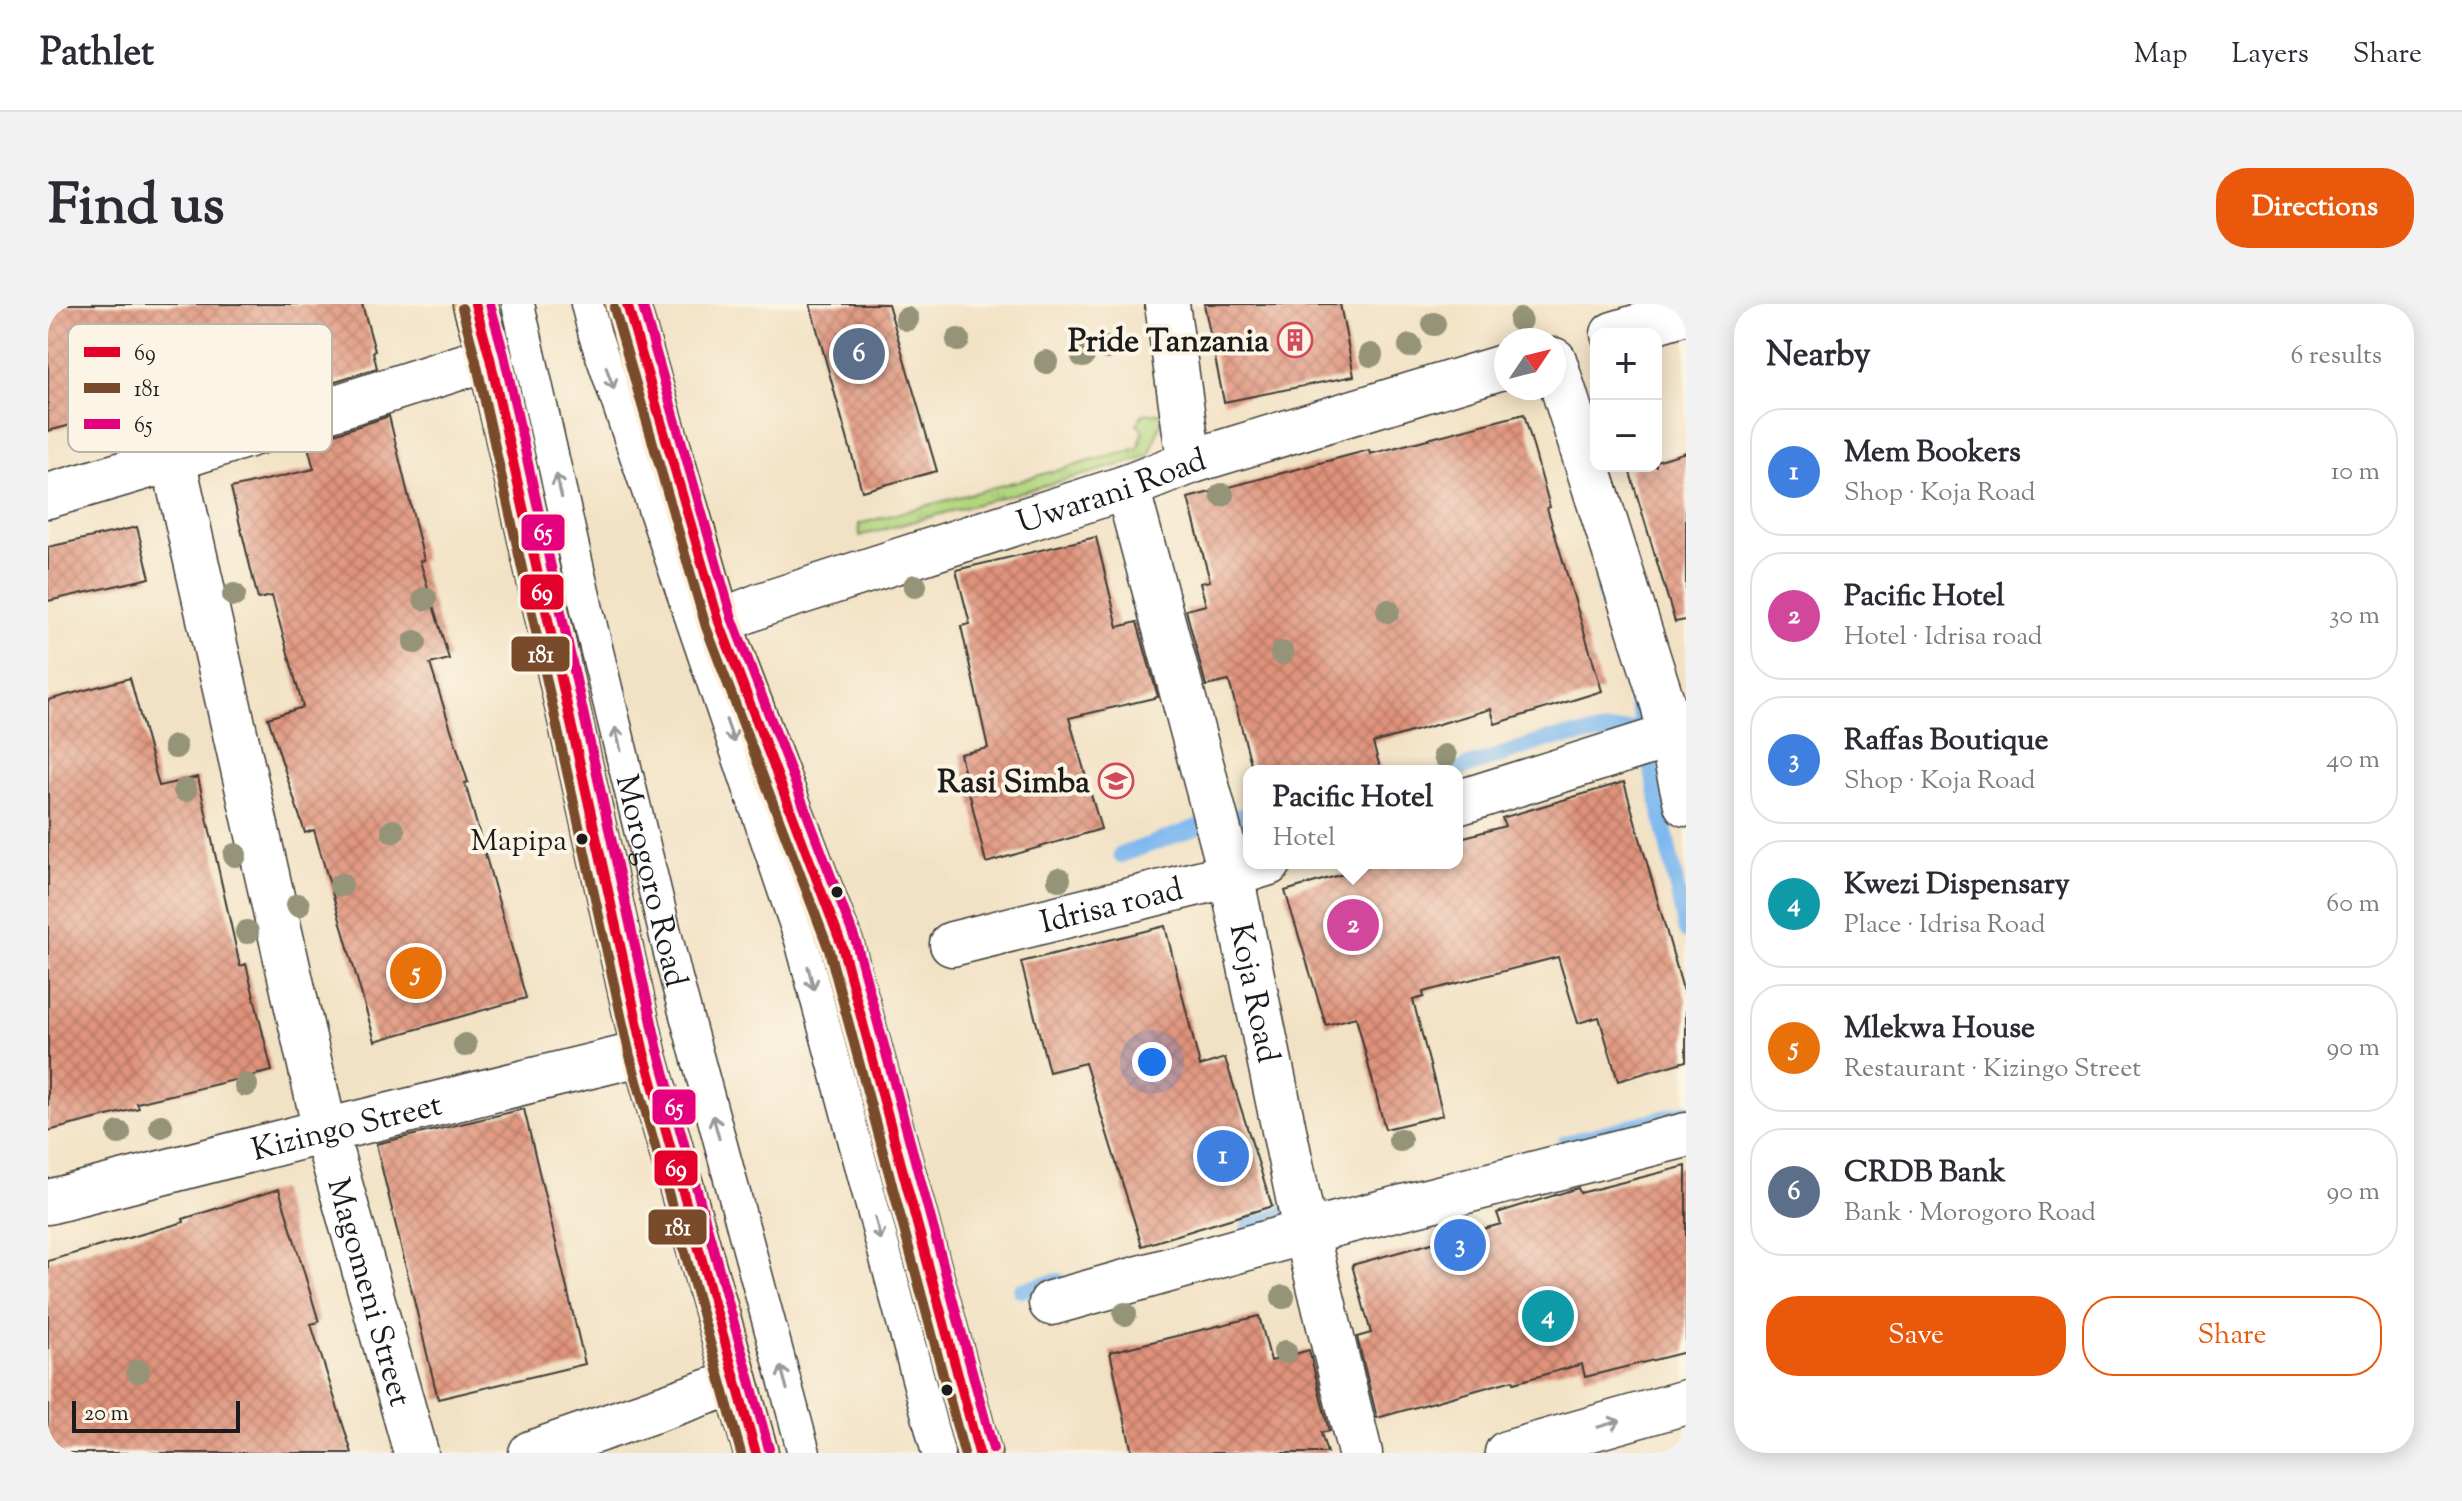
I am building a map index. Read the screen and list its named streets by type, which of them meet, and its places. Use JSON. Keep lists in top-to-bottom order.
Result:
{
  "streets": {
    "highway": ["Morogoro Road"],
    "street": [
      "Uwarani Road",
      "Idrisa road",
      "Koja Road",
      "Kizingo Street",
      "Magomeni Street"
    ]
  },
  "crossings": [
    ["Uwarani Road", "Koja Road"],
    ["Morogoro Road", "Kizingo Street"],
    ["Idrisa road", "Koja Road"],
    ["Kizingo Street", "Magomeni Street"]
  ],
  "places": {
    "building": ["Pride Tanzania"],
    "school or university": ["Rasi Simba"],
    "other": ["Mapipa"]
  },
  "lines": ["transit line 69", "transit line 65", "transit line 181"],
  "legend": ["69", "181", "65"],
  "scale_bar": "20 m",
  "north": "top right",
  "page": {
    "header": "Pathlet",
    "nav": ["Map", "Layers", "Share"],
    "title": "Find us",
    "buttons": [
      "Directions",
      ["Save", "Share"]
    ],
    "heading": ["Nearby", "6 results"],
    "pins": [
      "6",
      "2",
      "5",
      "1",
      "3",
      "4"
    ],
    "map_buttons": ["+", "−"],
    "list": [
      {
        "mark": "1",
        "name": "Mem Bookers",
        "note": "Shop · Koja Road",
        "value": "10 m"
      },
      {
        "mark": "2",
        "name": "Pacific Hotel",
        "note": "Hotel · Idrisa road",
        "value": "30 m"
      },
      {
        "mark": "3",
        "name": "Raffas Boutique",
        "note": "Shop · Koja Road",
        "value": "40 m"
      },
      {
        "mark": "4",
        "name": "Kwezi Dispensary",
        "note": "Place · Idrisa Road",
        "value": "60 m"
      },
      {
        "mark": "5",
        "name": "Mlekwa House",
        "note": "Restaurant · Kizingo Street",
        "value": "90 m"
      },
      {
        "mark": "6",
        "name": "CRDB Bank",
        "note": "Bank · Morogoro Road",
        "value": "90 m"
      }
    ],
    "popup": ["Pacific Hotel", "Hotel"],
    "scale": "20 m"
  }
}
